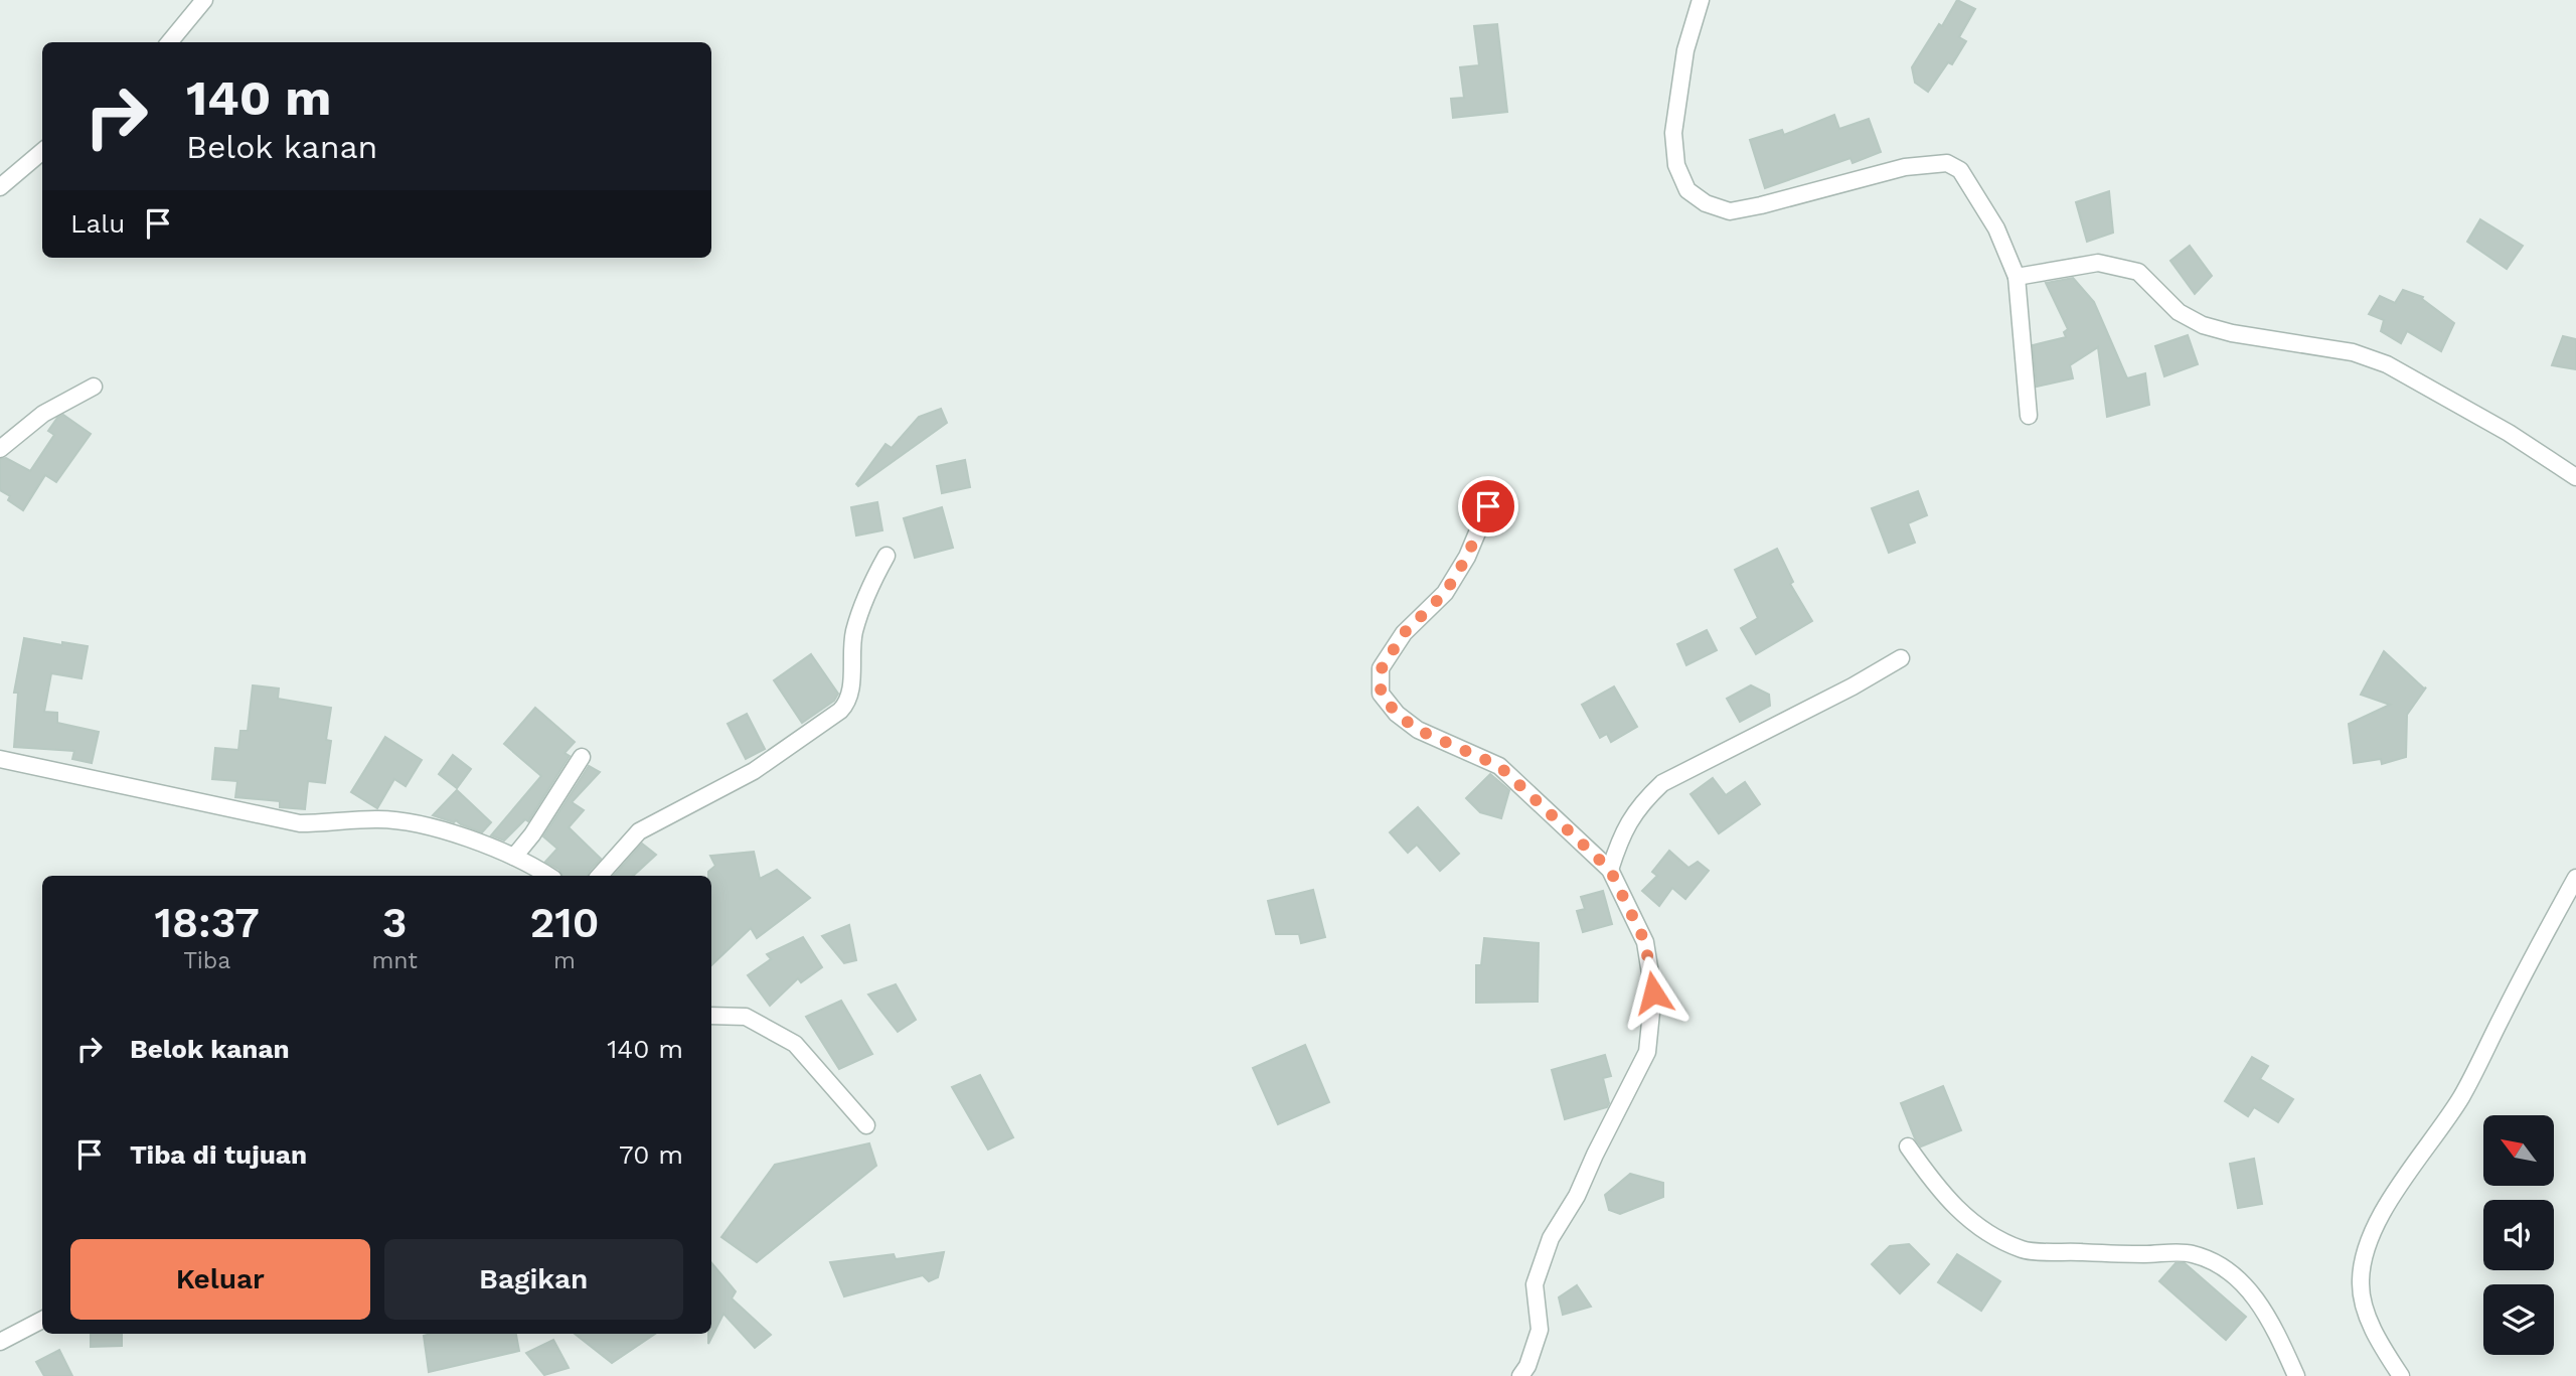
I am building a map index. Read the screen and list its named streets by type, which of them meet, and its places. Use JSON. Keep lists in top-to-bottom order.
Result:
{
  "north": "top left",
  "page": {
    "turn": ["140 m", "Belok kanan"],
    "then": "Lalu",
    "eta": [
      "18:37",
      "Tiba",
      "3",
      "mnt",
      "210",
      "m"
    ],
    "list": [
      {
        "name": "Belok kanan",
        "value": "140 m"
      },
      {
        "name": "Tiba di tujuan",
        "value": "70 m"
      }
    ],
    "buttons": ["Keluar", "Bagikan"]
  }
}
